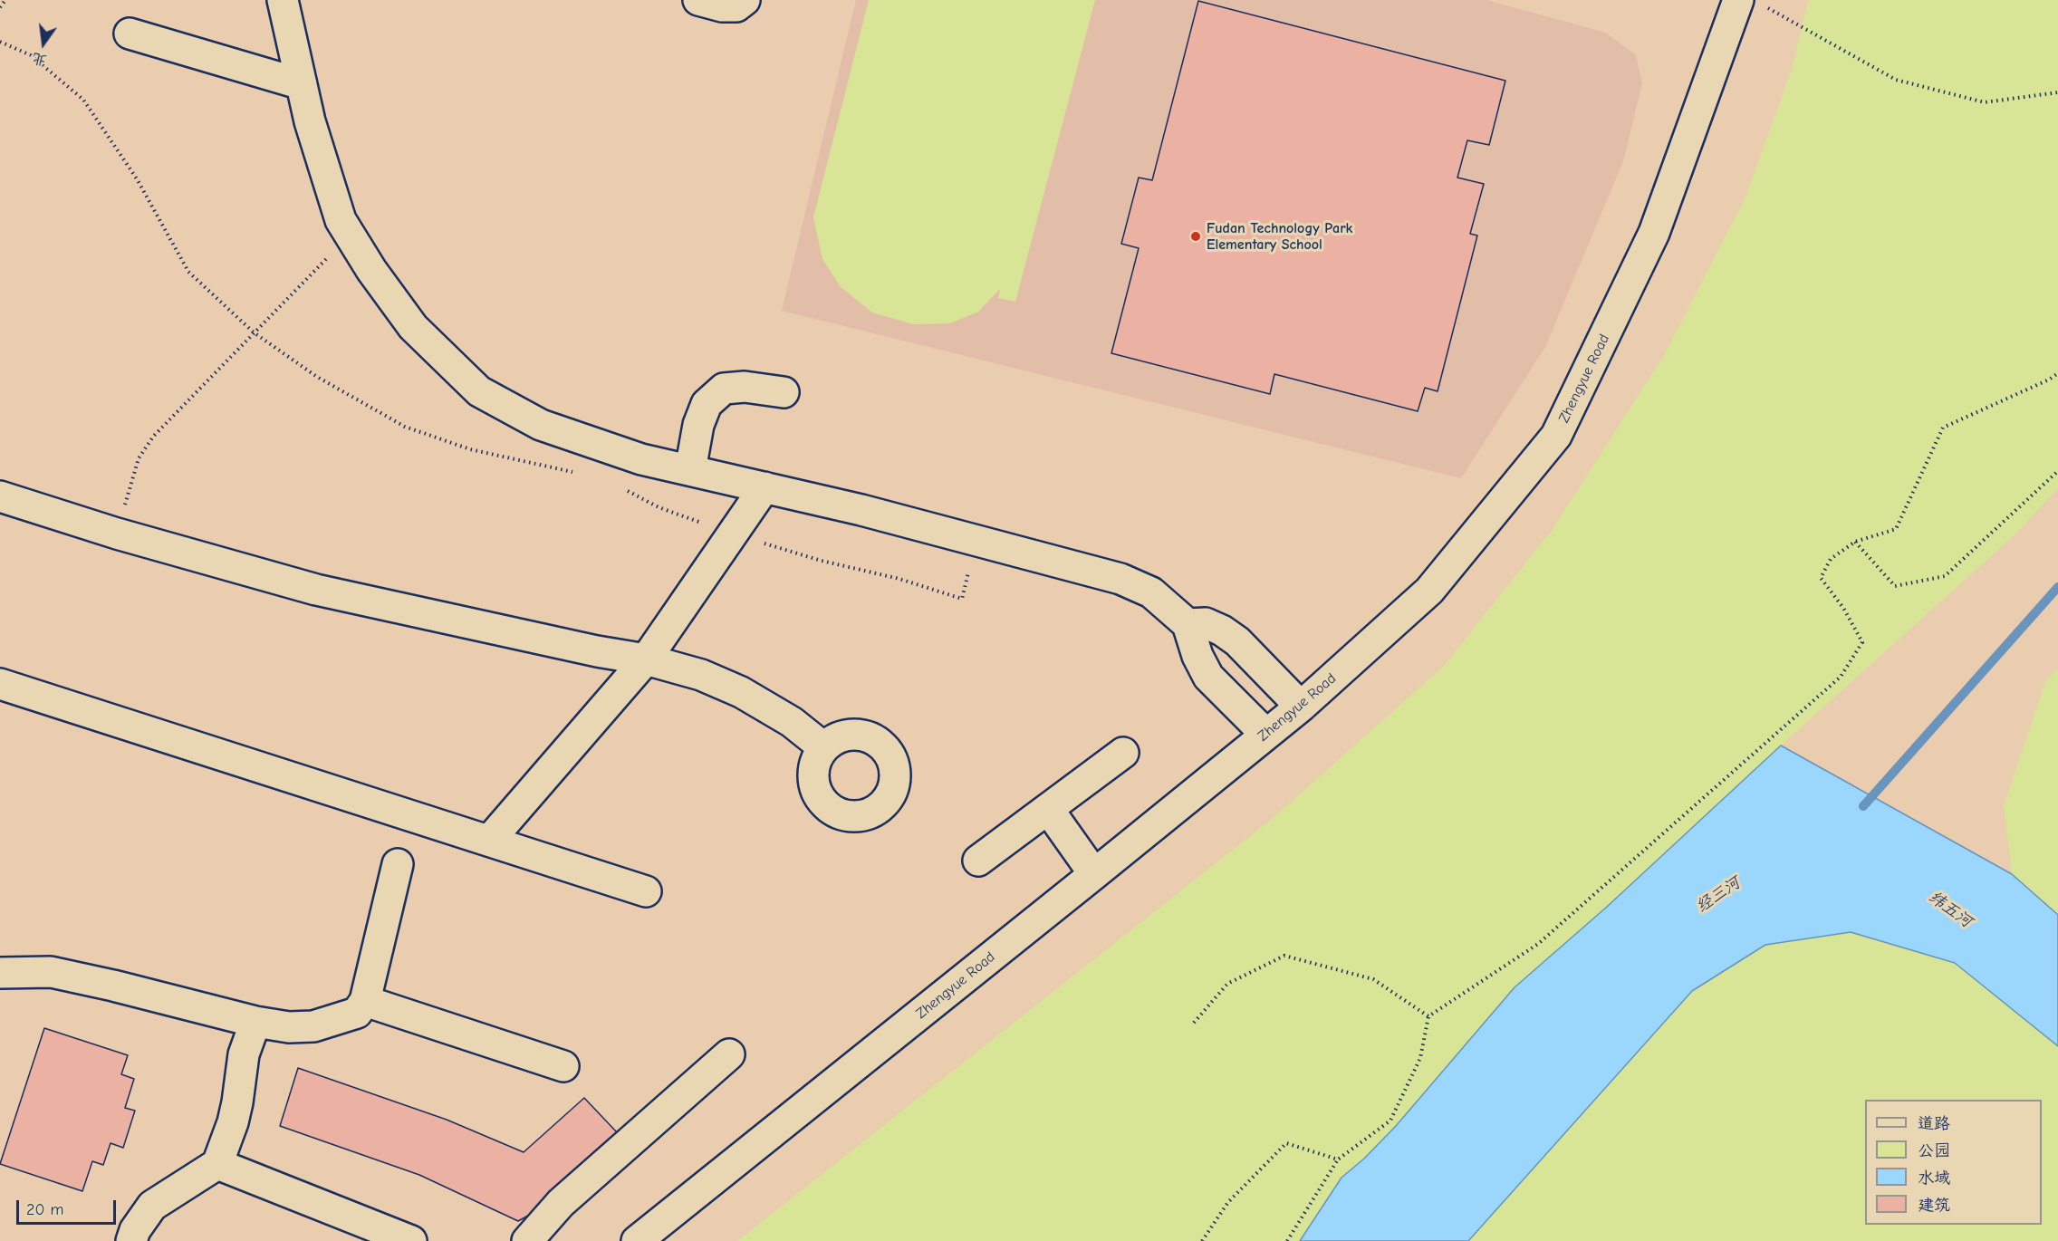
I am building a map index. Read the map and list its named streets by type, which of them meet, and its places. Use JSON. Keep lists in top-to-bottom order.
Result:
{
  "streets": {
    "street": ["Zhengyue Road"]
  },
  "water": ["经三河", "纬五河"],
  "places": ["Fudan Technology Park Elementary School"],
  "legend": [
    "道路",
    "公园",
    "水域",
    "建筑"
  ],
  "scale_bar": "20 m",
  "north": "bottom"
}
